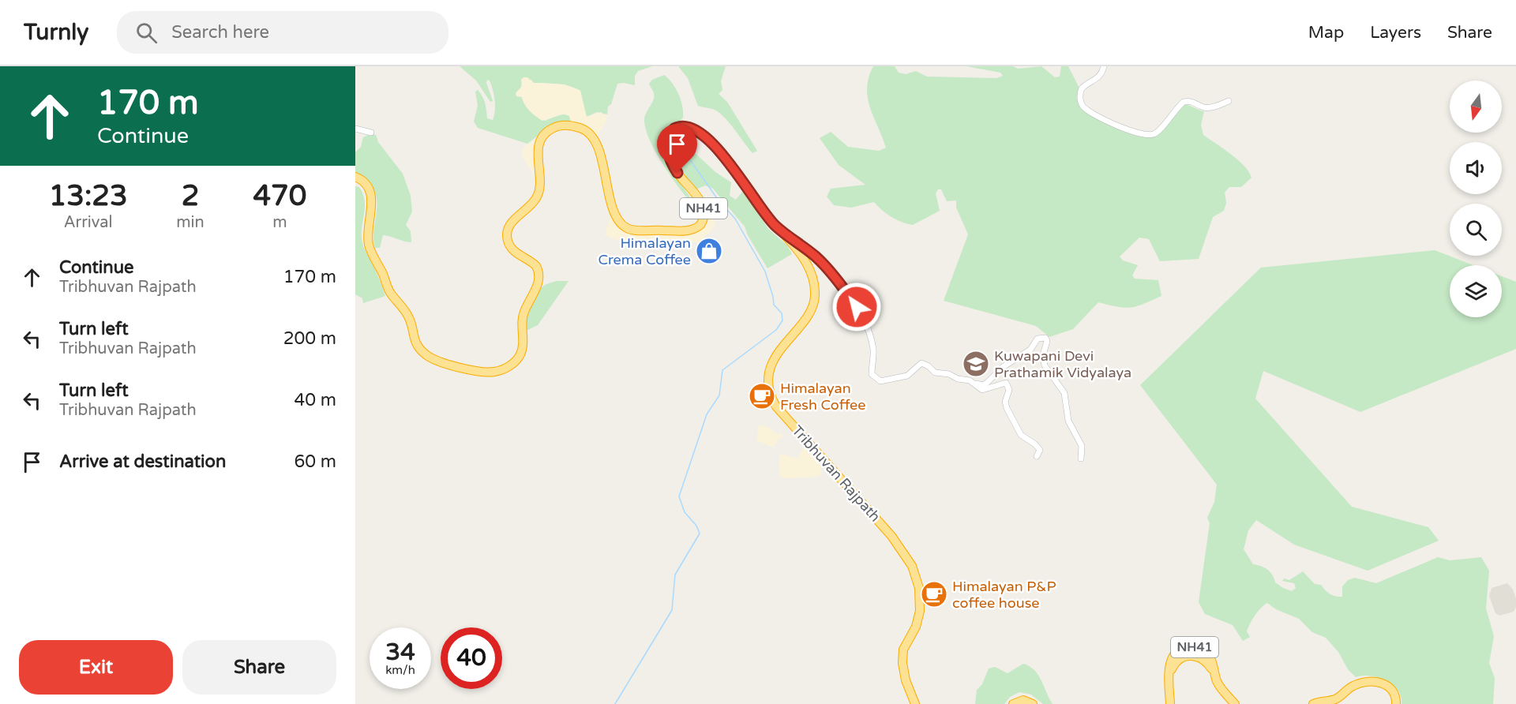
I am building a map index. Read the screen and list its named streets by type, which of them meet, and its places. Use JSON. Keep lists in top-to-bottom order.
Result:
{
  "streets": {
    "highway": ["NH41", "Tribhuvan Rajpath"]
  },
  "places": {
    "shop": ["Himalayan Crema Coffee"],
    "school or university": ["Kuwapani Devi Prathamik Vidyalaya"],
    "cafe": ["Himalayan Fresh Coffee", "Himalayan P&P coffee house"]
  },
  "north": "bottom",
  "page": {
    "header": "Turnly",
    "search": "Search here",
    "nav": ["Map", "Layers", "Share"],
    "turn": ["170 m", "Continue"],
    "eta": [
      "13:23",
      "Arrival",
      "2",
      "min",
      "470",
      "m"
    ],
    "list": [
      {
        "name": "Continue",
        "note": "Tribhuvan Rajpath",
        "value": "170 m"
      },
      {
        "name": "Turn left",
        "note": "Tribhuvan Rajpath",
        "value": "200 m"
      },
      {
        "name": "Turn left",
        "note": "Tribhuvan Rajpath",
        "value": "40 m"
      },
      {
        "name": "Arrive at destination",
        "value": "60 m"
      }
    ],
    "speed": "34 km/h",
    "limit": "40",
    "buttons": ["Exit", "Share"]
  }
}
